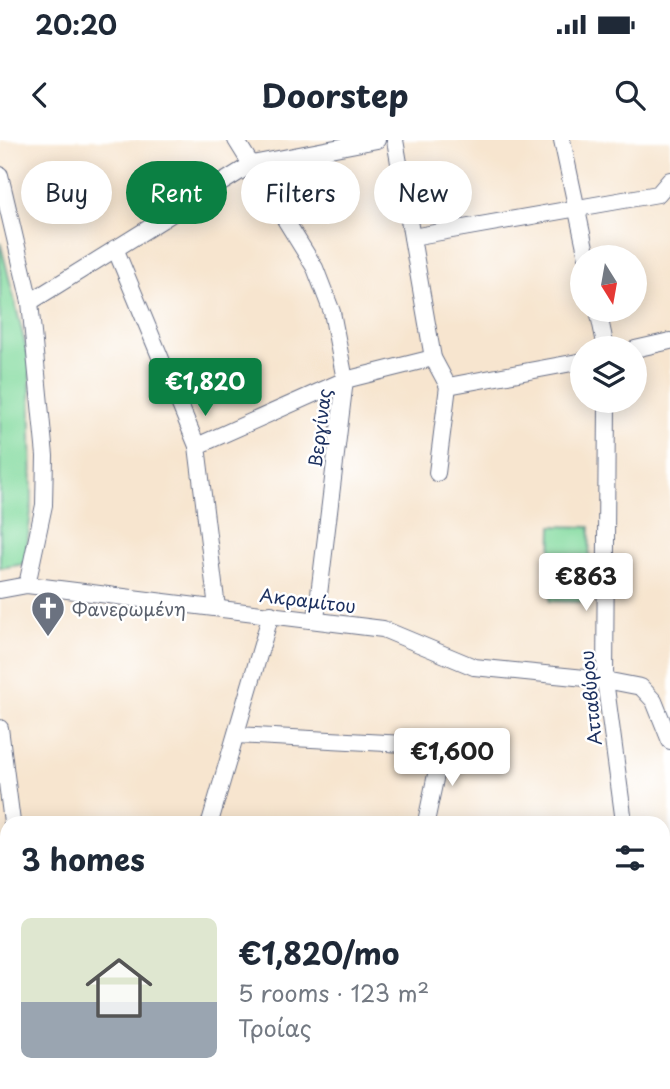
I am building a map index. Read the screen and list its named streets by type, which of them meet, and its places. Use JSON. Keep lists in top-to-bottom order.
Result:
{
  "streets": {
    "street": ["Βεργίνας", "Ακραμίτου", "Ατταβύρου"]
  },
  "crossings": [
    ["Βεργίνας", "Ακραμίτου"],
    ["Ακραμίτου", "Ατταβύρου"]
  ],
  "places": {
    "church": ["Φανερωμένη"]
  },
  "north": "bottom",
  "page": {
    "status": "20:20",
    "header": "Doorstep",
    "chip": [
      "Buy",
      "Rent",
      "Filters",
      "New"
    ],
    "price": ["€1,820", "€863", "€1,600"],
    "heading": "3 homes",
    "list": [
      {
        "name": "€1,820/mo",
        "note": "5 rooms · 123 m² · Τροίας"
      }
    ]
  }
}
